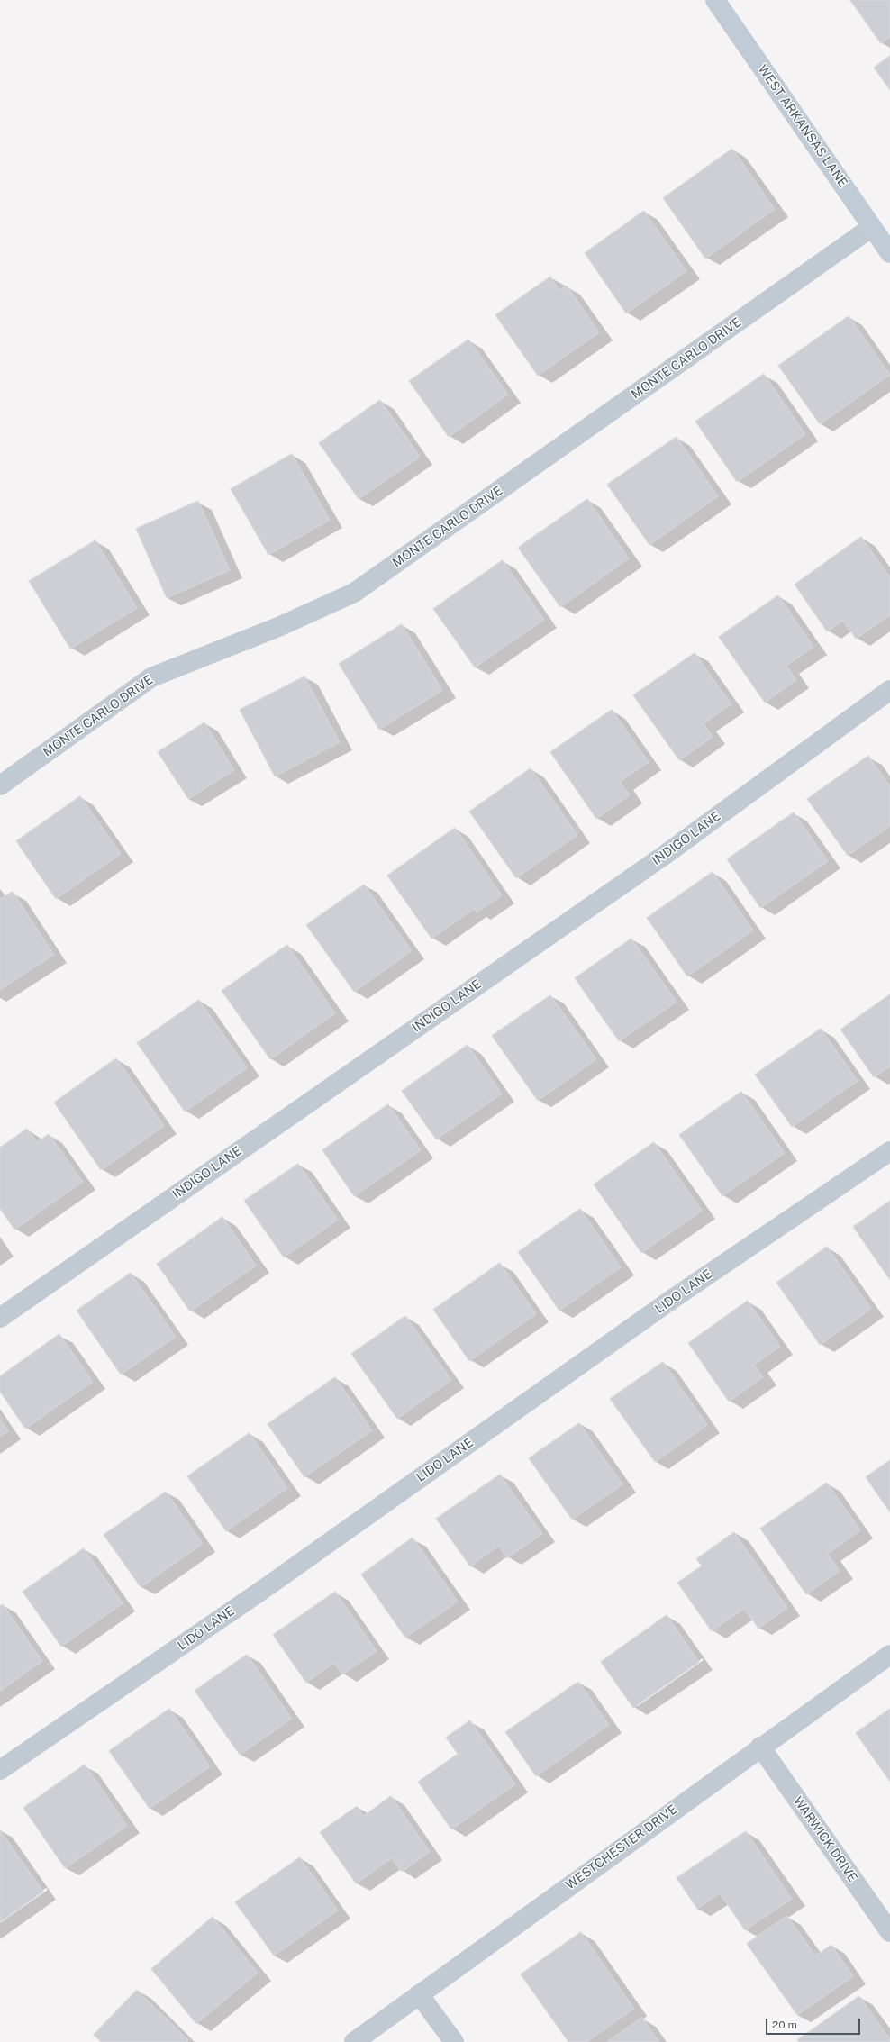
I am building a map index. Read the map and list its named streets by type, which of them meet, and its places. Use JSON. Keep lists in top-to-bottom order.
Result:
{
  "streets": {
    "main road": ["WEST ARKANSAS LANE"],
    "street": [
      "MONTE CARLO DRIVE",
      "INDIGO LANE",
      "LIDO LANE",
      "WARWICK DRIVE",
      "WESTCHESTER DRIVE"
    ]
  },
  "crossings": [
    ["WEST ARKANSAS LANE", "MONTE CARLO DRIVE"],
    ["WARWICK DRIVE", "WESTCHESTER DRIVE"]
  ],
  "scale_bar": "20 m"
}
